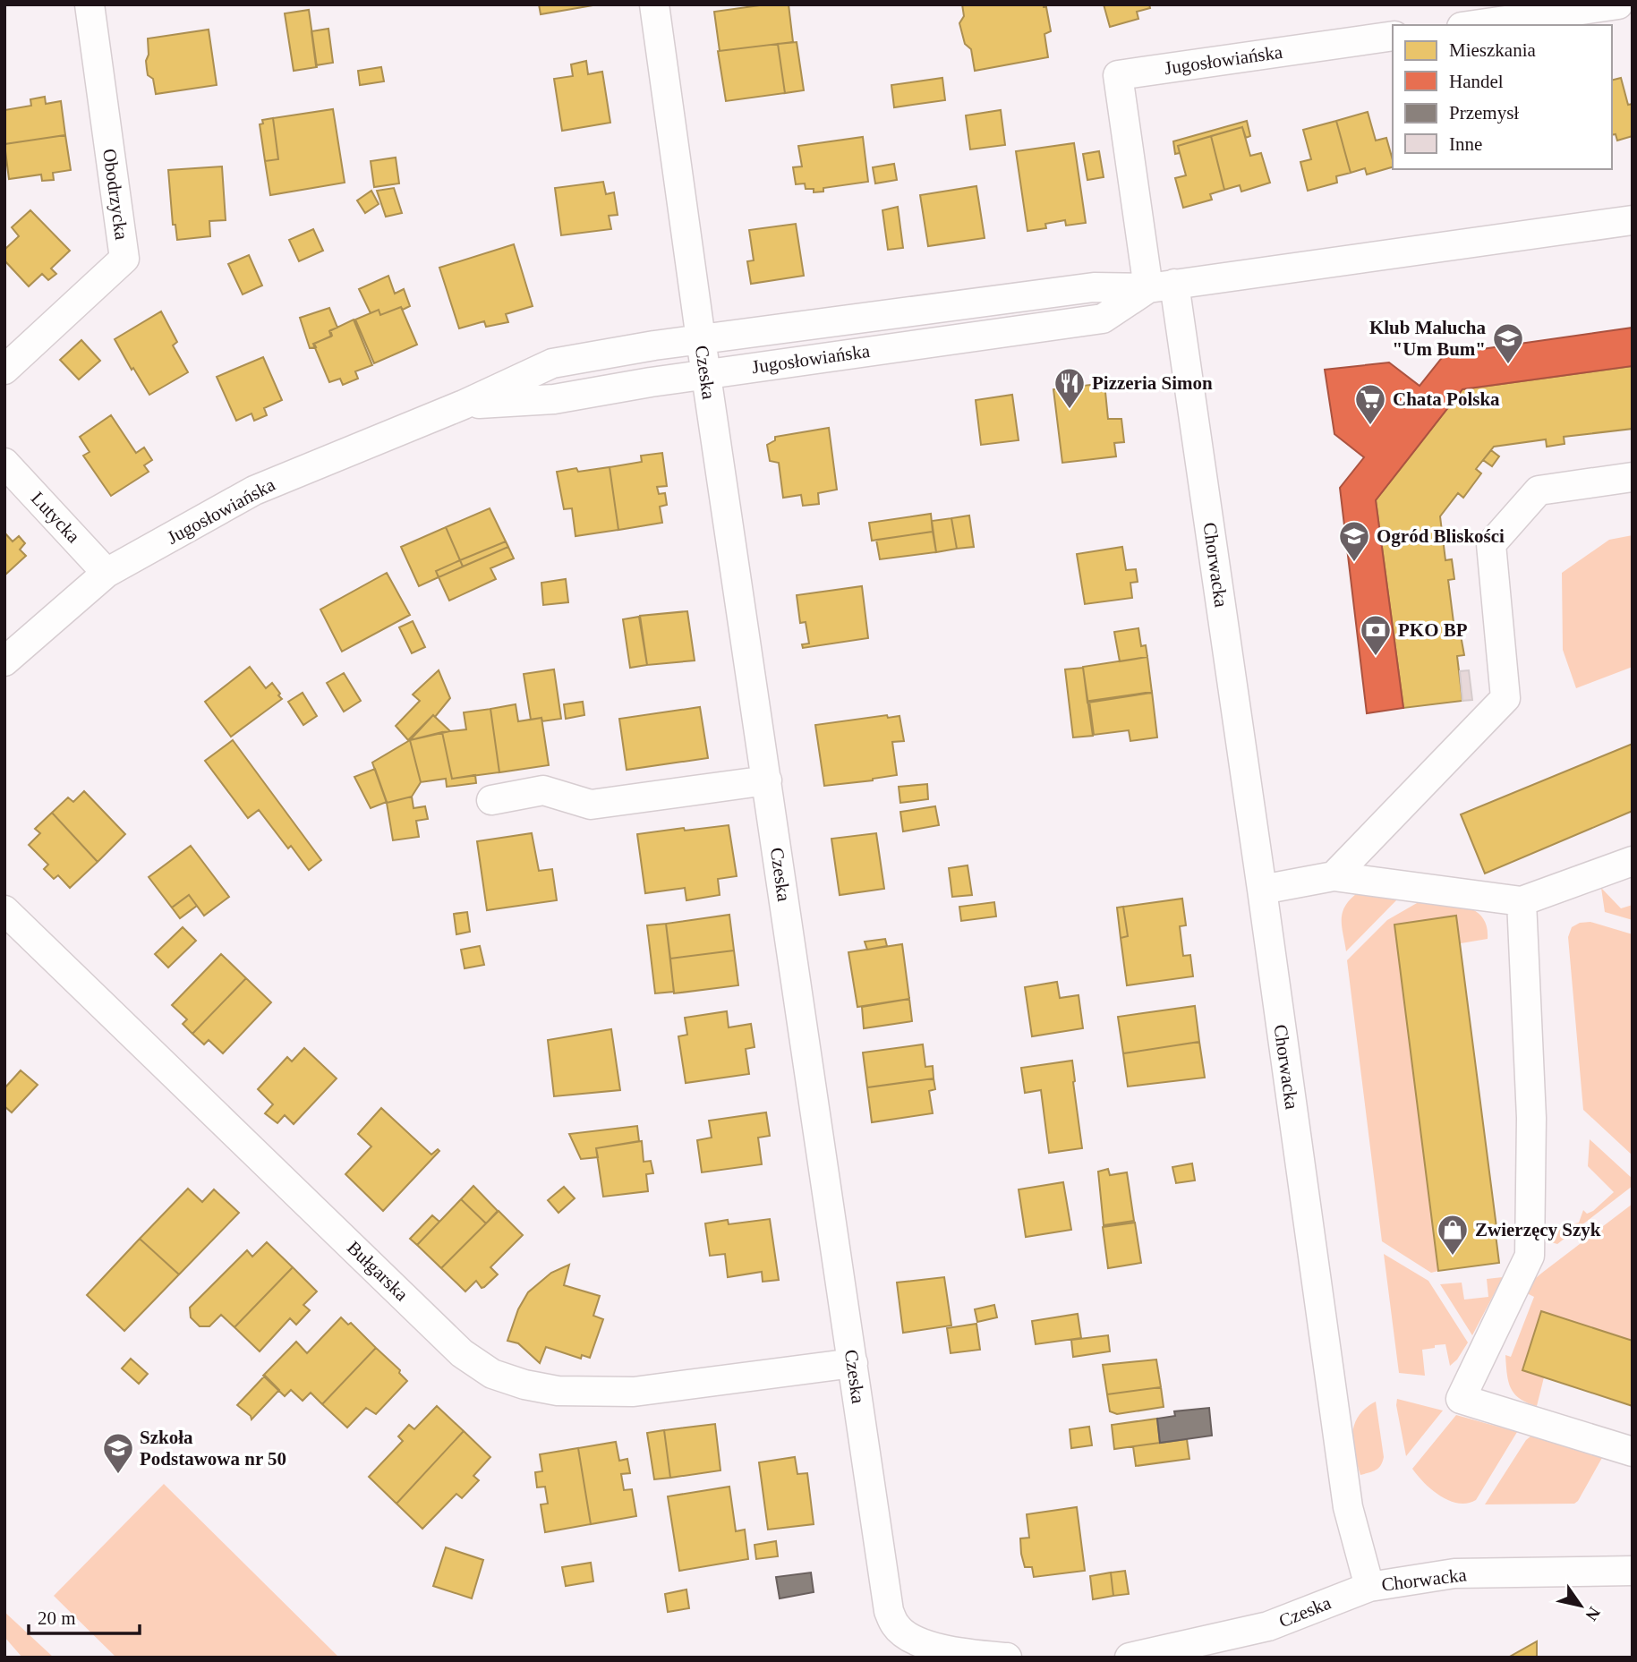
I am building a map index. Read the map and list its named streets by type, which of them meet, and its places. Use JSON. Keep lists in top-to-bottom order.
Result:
{
  "streets": {
    "street": [
      "Jugosłowiańska",
      "Obodrzycka",
      "Czeska",
      "Lutycka",
      "Chorwacka",
      "Bułgarska"
    ]
  },
  "crossings": [
    ["Jugosłowiańska", "Czeska"],
    ["Jugosłowiańska", "Lutycka"],
    ["Jugosłowiańska", "Chorwacka"],
    ["Czeska", "Chorwacka"],
    ["Czeska", "Bułgarska"]
  ],
  "places": {
    "school or university": ["Klub Malucha \"Um Bum\"", "Ogród Bliskości", "Szkoła Podstawowa nr 50"],
    "restaurant": ["Pizzeria Simon"],
    "supermarket": ["Chata Polska"],
    "bank": ["PKO BP"],
    "shop": ["Zwierzęcy Szyk"]
  },
  "legend": [
    "Mieszkania",
    "Handel",
    "Przemysł",
    "Inne"
  ],
  "scale_bar": "20 m",
  "north": "bottom right"
}
